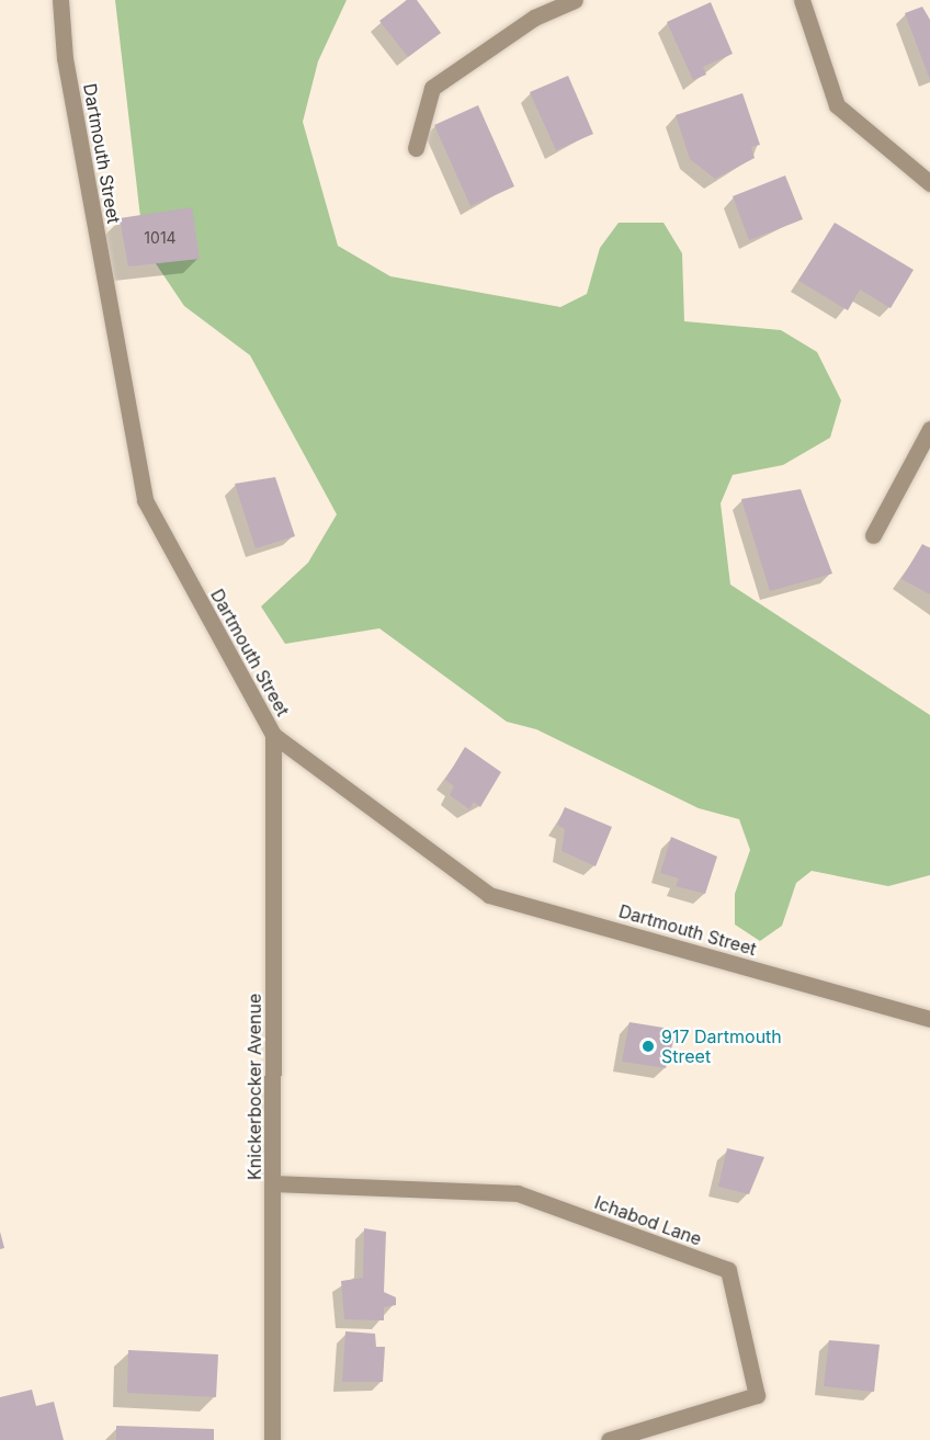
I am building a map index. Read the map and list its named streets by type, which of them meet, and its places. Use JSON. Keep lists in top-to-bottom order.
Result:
{
  "streets": {
    "street": ["Dartmouth Street", "Knickerbocker Avenue", "Ichabod Lane"]
  },
  "crossings": [
    ["Dartmouth Street", "Knickerbocker Avenue"],
    ["Knickerbocker Avenue", "Ichabod Lane"]
  ],
  "places": ["917 Dartmouth Street"],
  "house_numbers": ["1014"]
}
